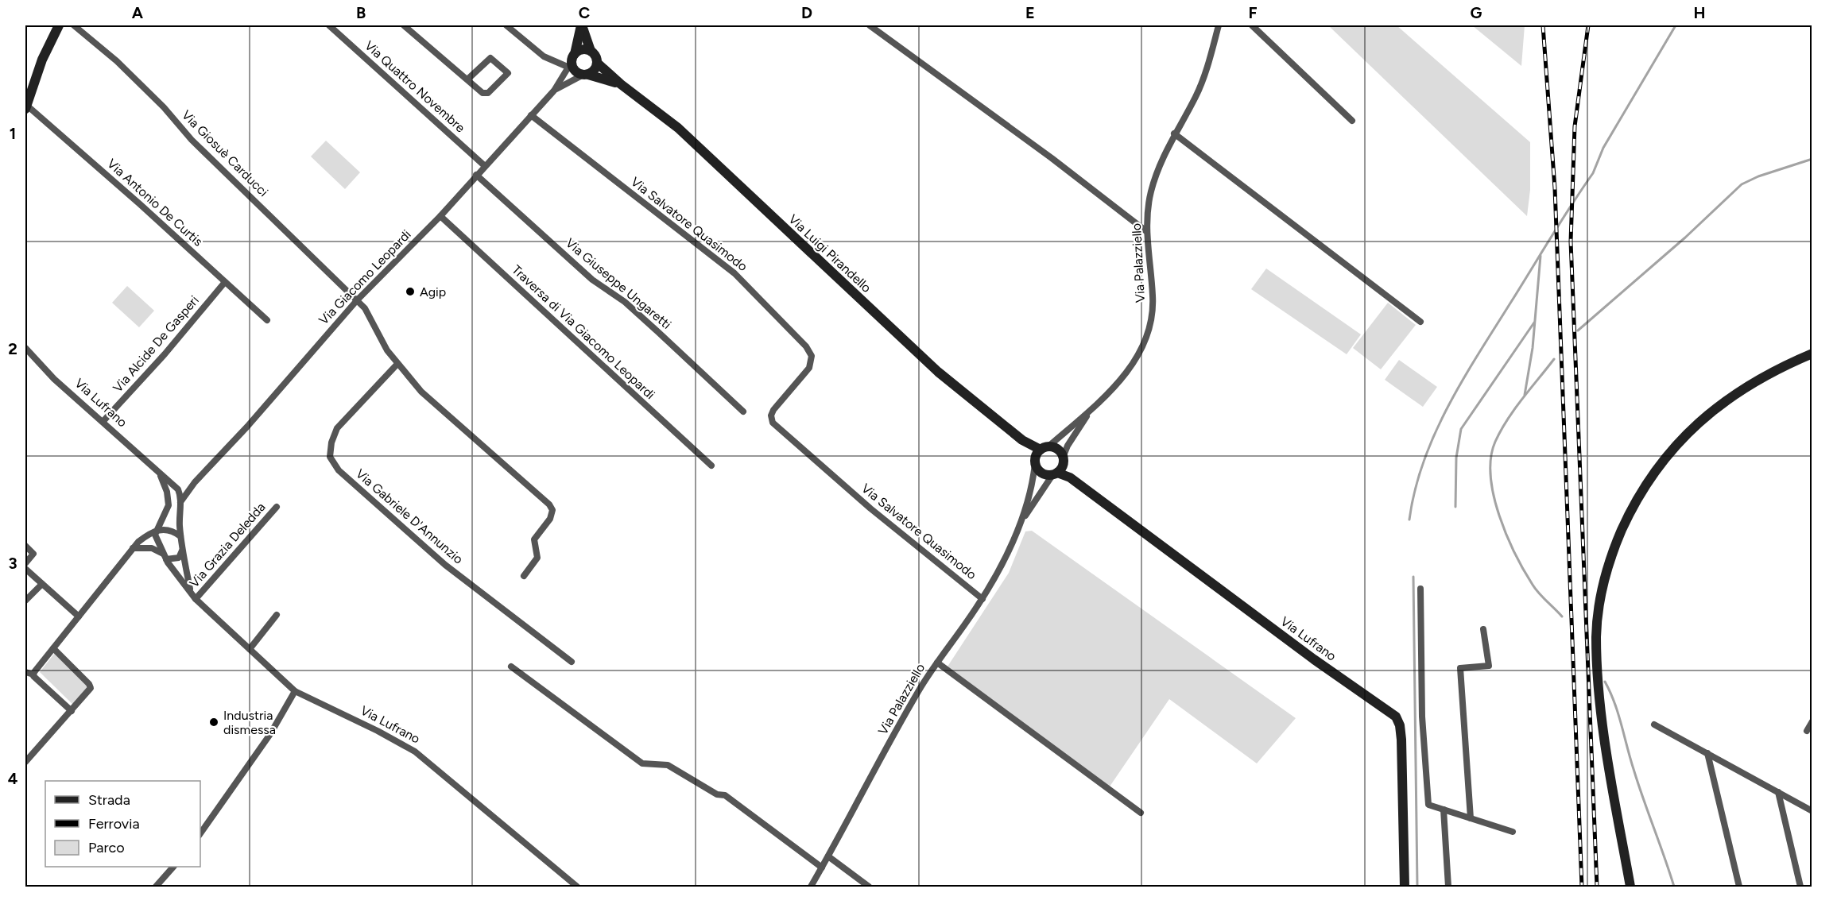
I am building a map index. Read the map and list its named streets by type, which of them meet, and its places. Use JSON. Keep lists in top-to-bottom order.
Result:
{
  "streets": {
    "street": [
      "Via Quattro Novembre",
      "Via Giosuè Carducci",
      "Via Antonio De Curtis",
      "Via Salvatore Quasimodo",
      "Via Luigi Pirandello",
      "Via Palazziello",
      "Via Giacomo Leopardi",
      "Via Giuseppe Ungaretti",
      "Traversa di Via Giacomo Leopardi",
      "Via Alcide De Gasperi",
      "Via Lufrano",
      "Via Gabriele D'Annunzio",
      "Via Grazia Deledda"
    ]
  },
  "crossings": [
    ["Via Quattro Novembre", "Via Giacomo Leopardi"],
    ["Via Giosuè Carducci", "Via Giacomo Leopardi"],
    ["Via Antonio De Curtis", "Via Alcide De Gasperi"],
    ["Via Salvatore Quasimodo", "Via Palazziello"],
    ["Via Salvatore Quasimodo", "Via Giacomo Leopardi"],
    ["Via Luigi Pirandello", "Via Palazziello"],
    ["Via Luigi Pirandello", "Via Giacomo Leopardi"],
    ["Via Luigi Pirandello", "Via Lufrano"],
    ["Via Palazziello", "Via Lufrano"],
    ["Via Giacomo Leopardi", "Via Giuseppe Ungaretti"],
    ["Via Giacomo Leopardi", "Traversa di Via Giacomo Leopardi"],
    ["Via Giacomo Leopardi", "Via Lufrano"],
    ["Via Alcide De Gasperi", "Via Lufrano"],
    ["Via Lufrano", "Via Grazia Deledda"]
  ],
  "places": ["Agip", "Industria dismessa"],
  "legend": ["Strada", "Ferrovia", "Parco"],
  "grid": {
    "columns": [
      "A",
      "B",
      "C",
      "D",
      "E",
      "F",
      "G",
      "H"
    ],
    "rows": [
      "1",
      "2",
      "3",
      "4"
    ]
  }
}
